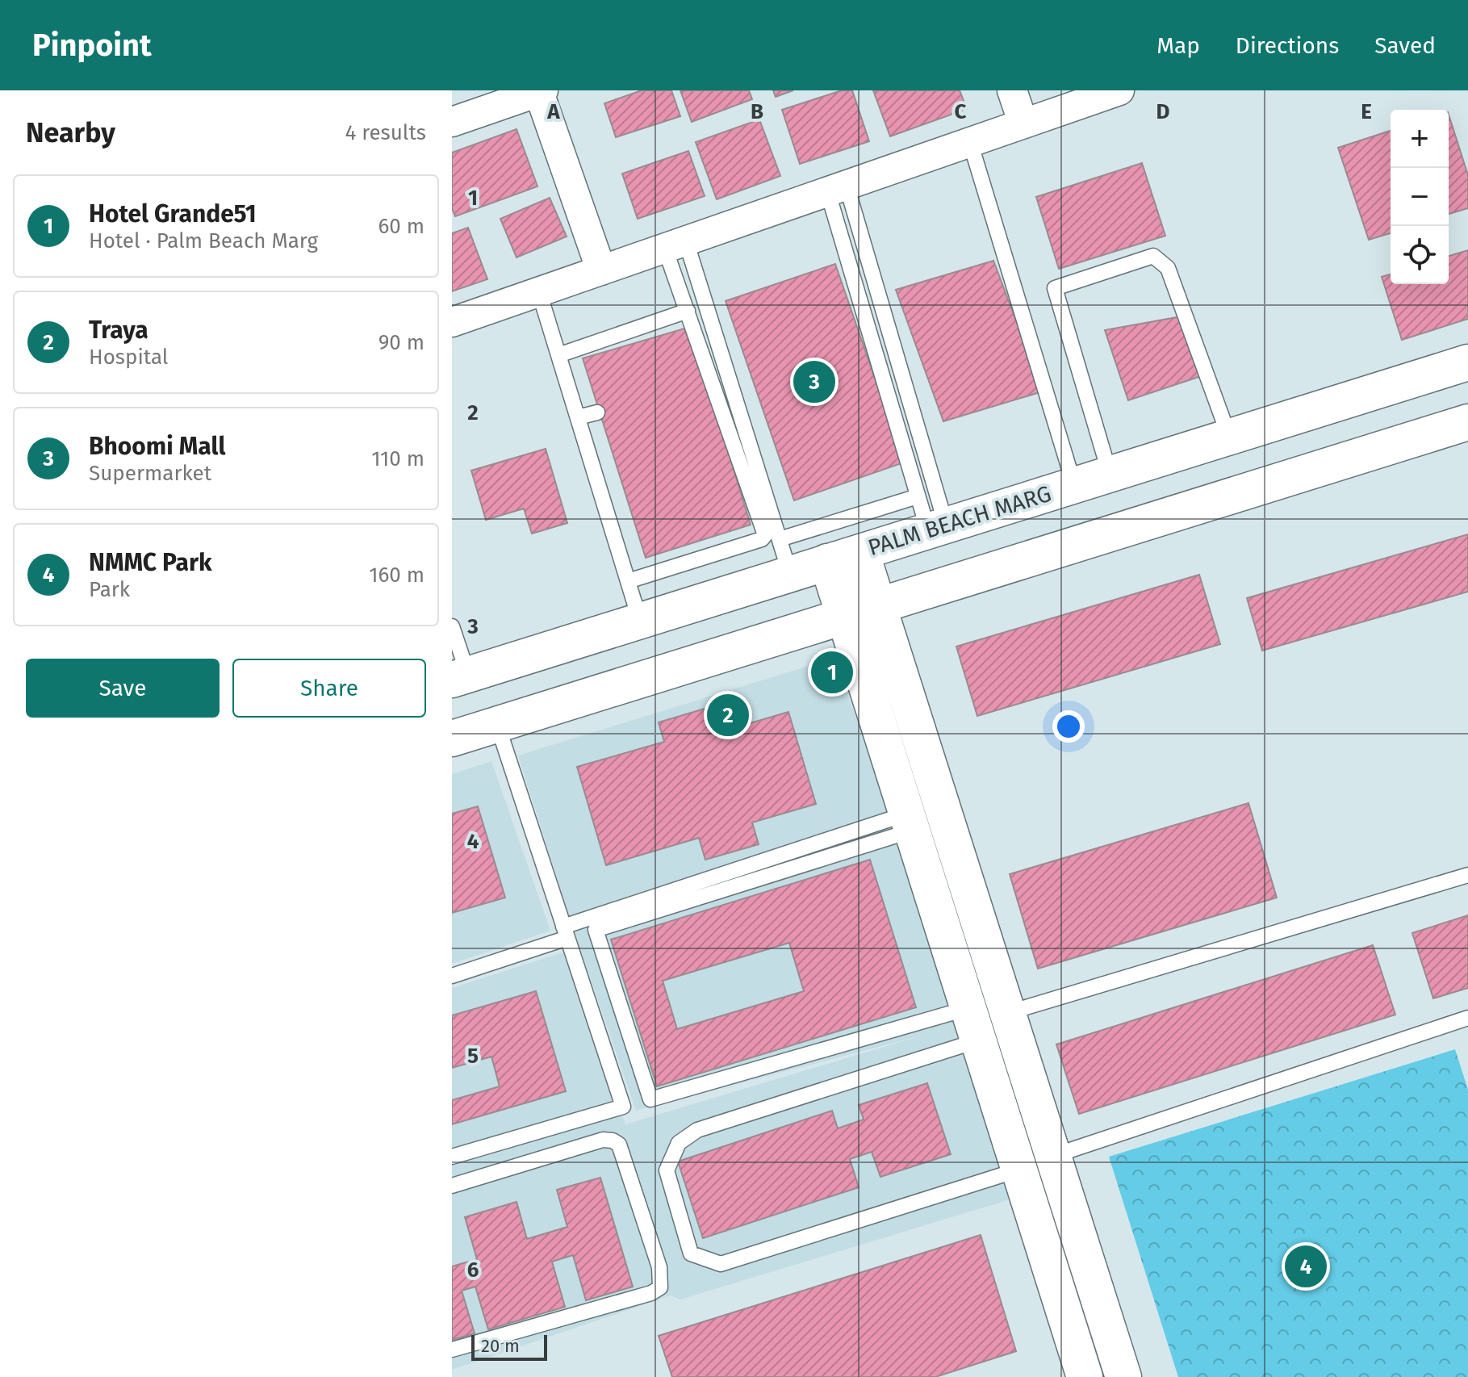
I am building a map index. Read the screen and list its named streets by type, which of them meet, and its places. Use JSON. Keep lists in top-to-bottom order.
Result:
{
  "streets": {
    "main road": ["PALM BEACH MARG"]
  },
  "scale_bar": "20 m",
  "page": {
    "header": "Pinpoint",
    "nav": ["Map", "Directions", "Saved"],
    "heading": ["Nearby", "4 results"],
    "map_buttons": ["+", "−"],
    "list": [
      {
        "mark": "1",
        "name": "Hotel Grande51",
        "note": "Hotel · Palm Beach Marg",
        "value": "60 m"
      },
      {
        "mark": "2",
        "name": "Traya",
        "note": "Hospital",
        "value": "90 m"
      },
      {
        "mark": "3",
        "name": "Bhoomi Mall",
        "note": "Supermarket",
        "value": "110 m"
      },
      {
        "mark": "4",
        "name": "NMMC Park",
        "note": "Park",
        "value": "160 m"
      }
    ],
    "pins": [
      "3",
      "1",
      "2",
      "4"
    ],
    "buttons": ["Save", "Share"],
    "scale": "20 m"
  },
  "grid": {
    "columns": [
      "A",
      "B",
      "C",
      "D",
      "E"
    ],
    "rows": [
      "1",
      "2",
      "3",
      "4",
      "5",
      "6"
    ]
  }
}
